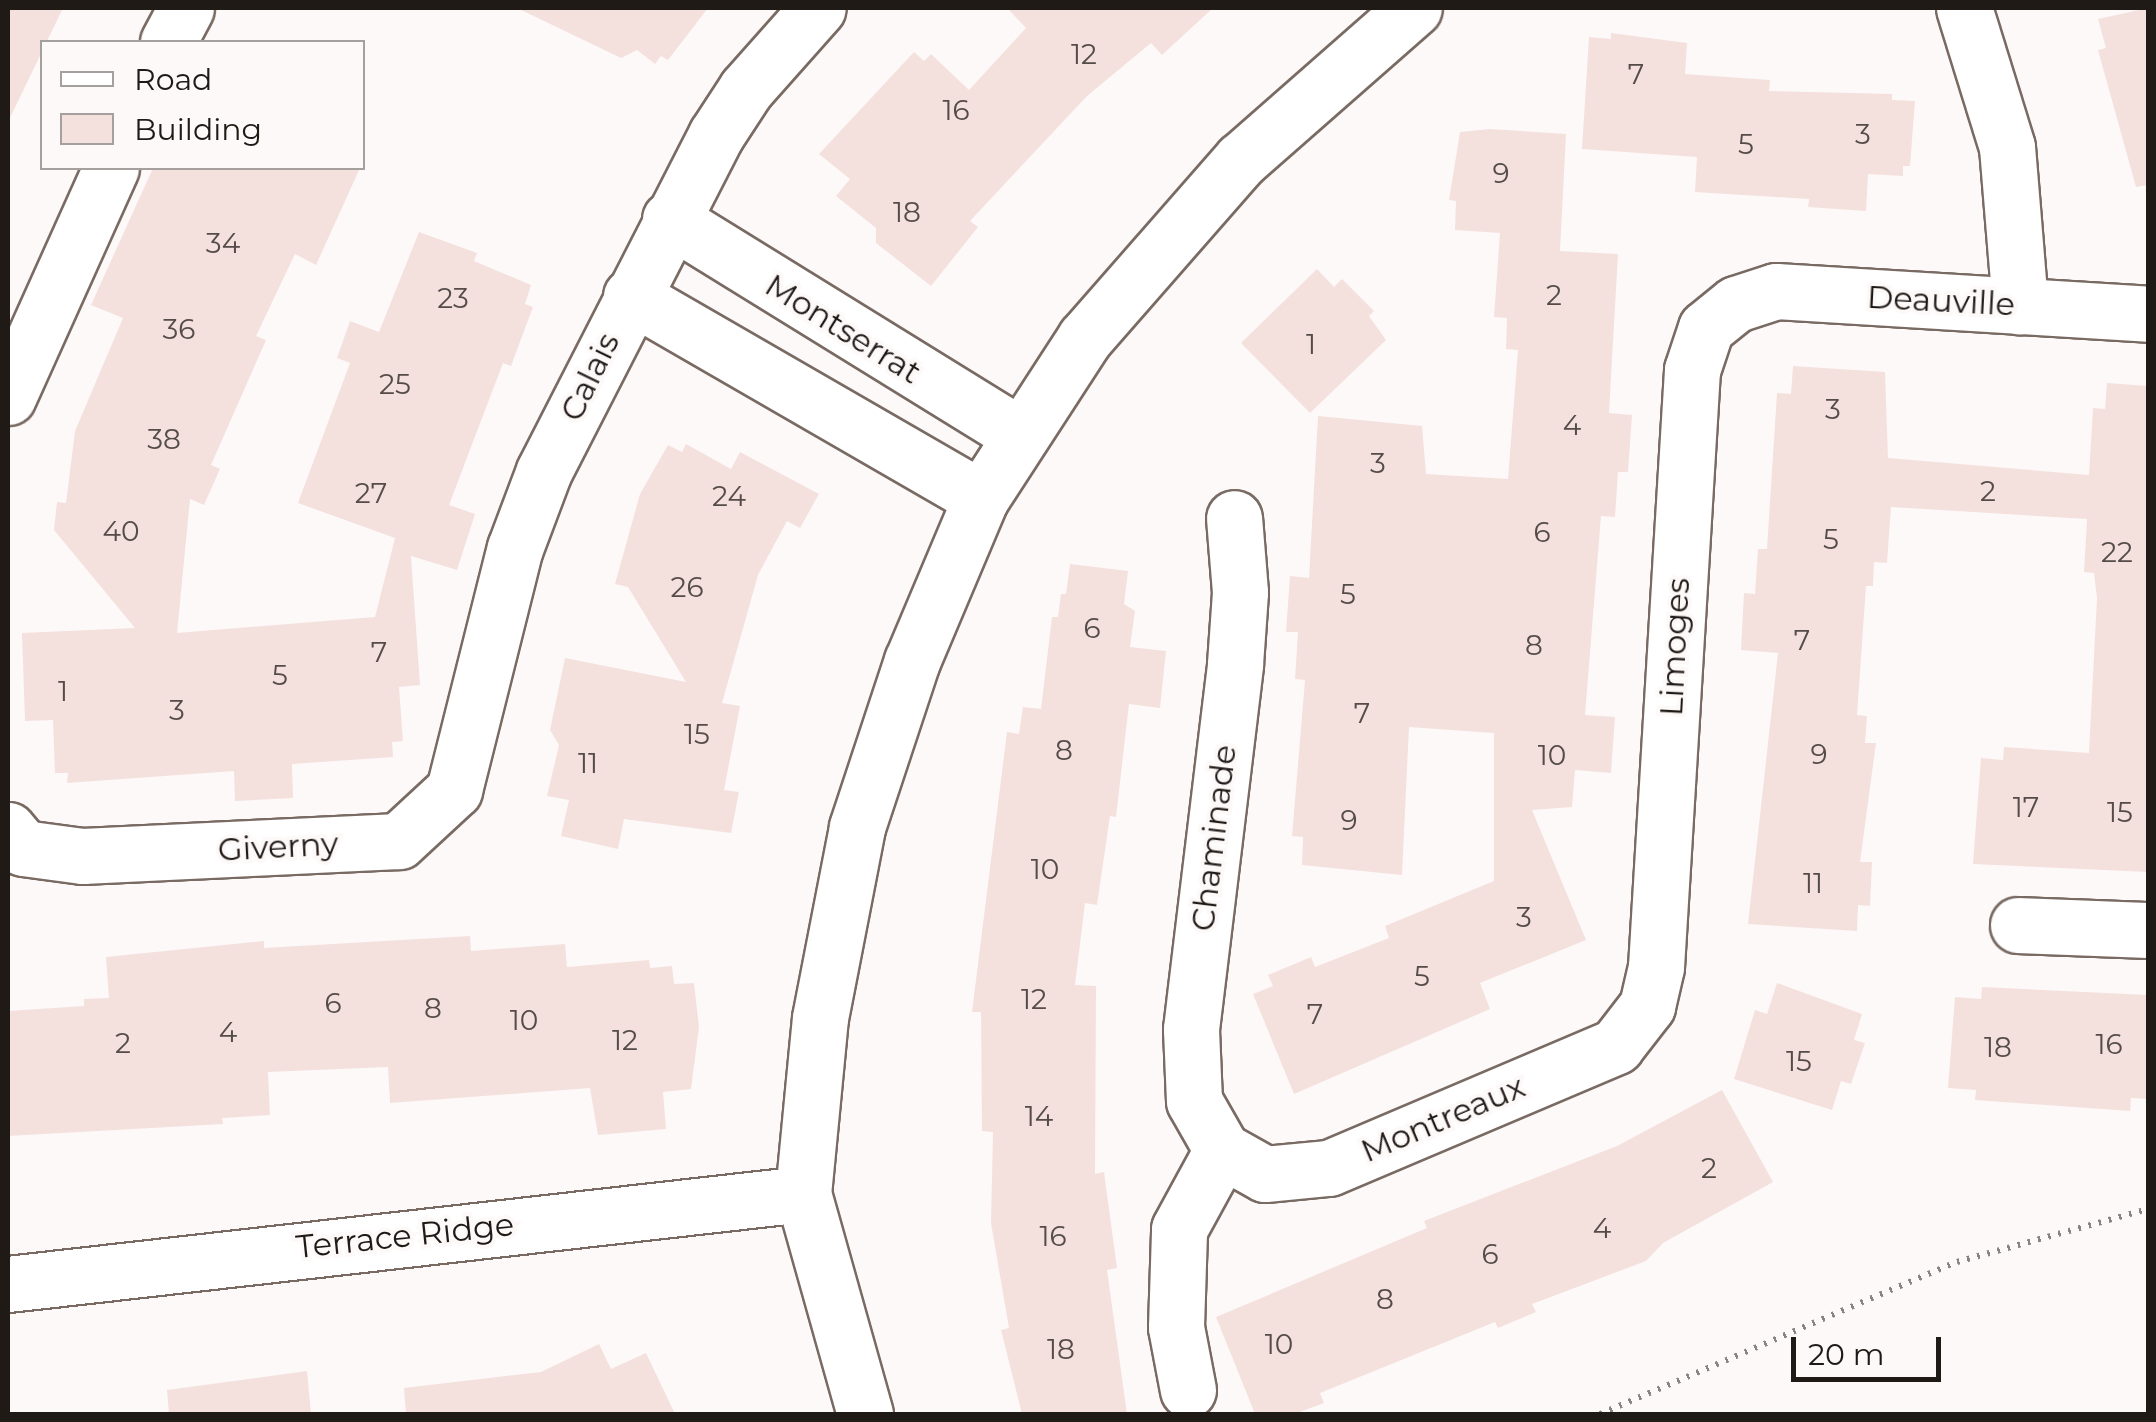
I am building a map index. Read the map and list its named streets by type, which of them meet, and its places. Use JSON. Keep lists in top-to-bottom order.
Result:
{
  "streets": {
    "street": [
      "Deauville",
      "Montserrat",
      "Calais",
      "Limoges",
      "Chaminade",
      "Giverny",
      "Montreaux",
      "Terrace Ridge"
    ]
  },
  "crossings": [
    ["Deauville", "Limoges"],
    ["Montserrat", "Calais"],
    ["Calais", "Giverny"],
    ["Limoges", "Montreaux"],
    ["Chaminade", "Montreaux"]
  ],
  "house_numbers": [
    "12",
    "7",
    "16",
    "3",
    "5",
    "9",
    "18",
    "34",
    "2",
    "23",
    "36",
    "1",
    "25",
    "3",
    "4",
    "38",
    "3",
    "2",
    "27",
    "24",
    "40",
    "6",
    "5",
    "22",
    "26",
    "5",
    "6",
    "7",
    "8",
    "7",
    "5",
    "1",
    "3",
    "7",
    "15",
    "8",
    "9",
    "10",
    "11",
    "17",
    "15",
    "9",
    "10",
    "11",
    "3",
    "5",
    "12",
    "6",
    "8",
    "7",
    "10",
    "4",
    "12",
    "2",
    "16",
    "18",
    "15",
    "14",
    "2",
    "4",
    "16",
    "6",
    "8",
    "10",
    "18"
  ],
  "legend": ["Road", "Building"],
  "scale_bar": "20 m"
}
